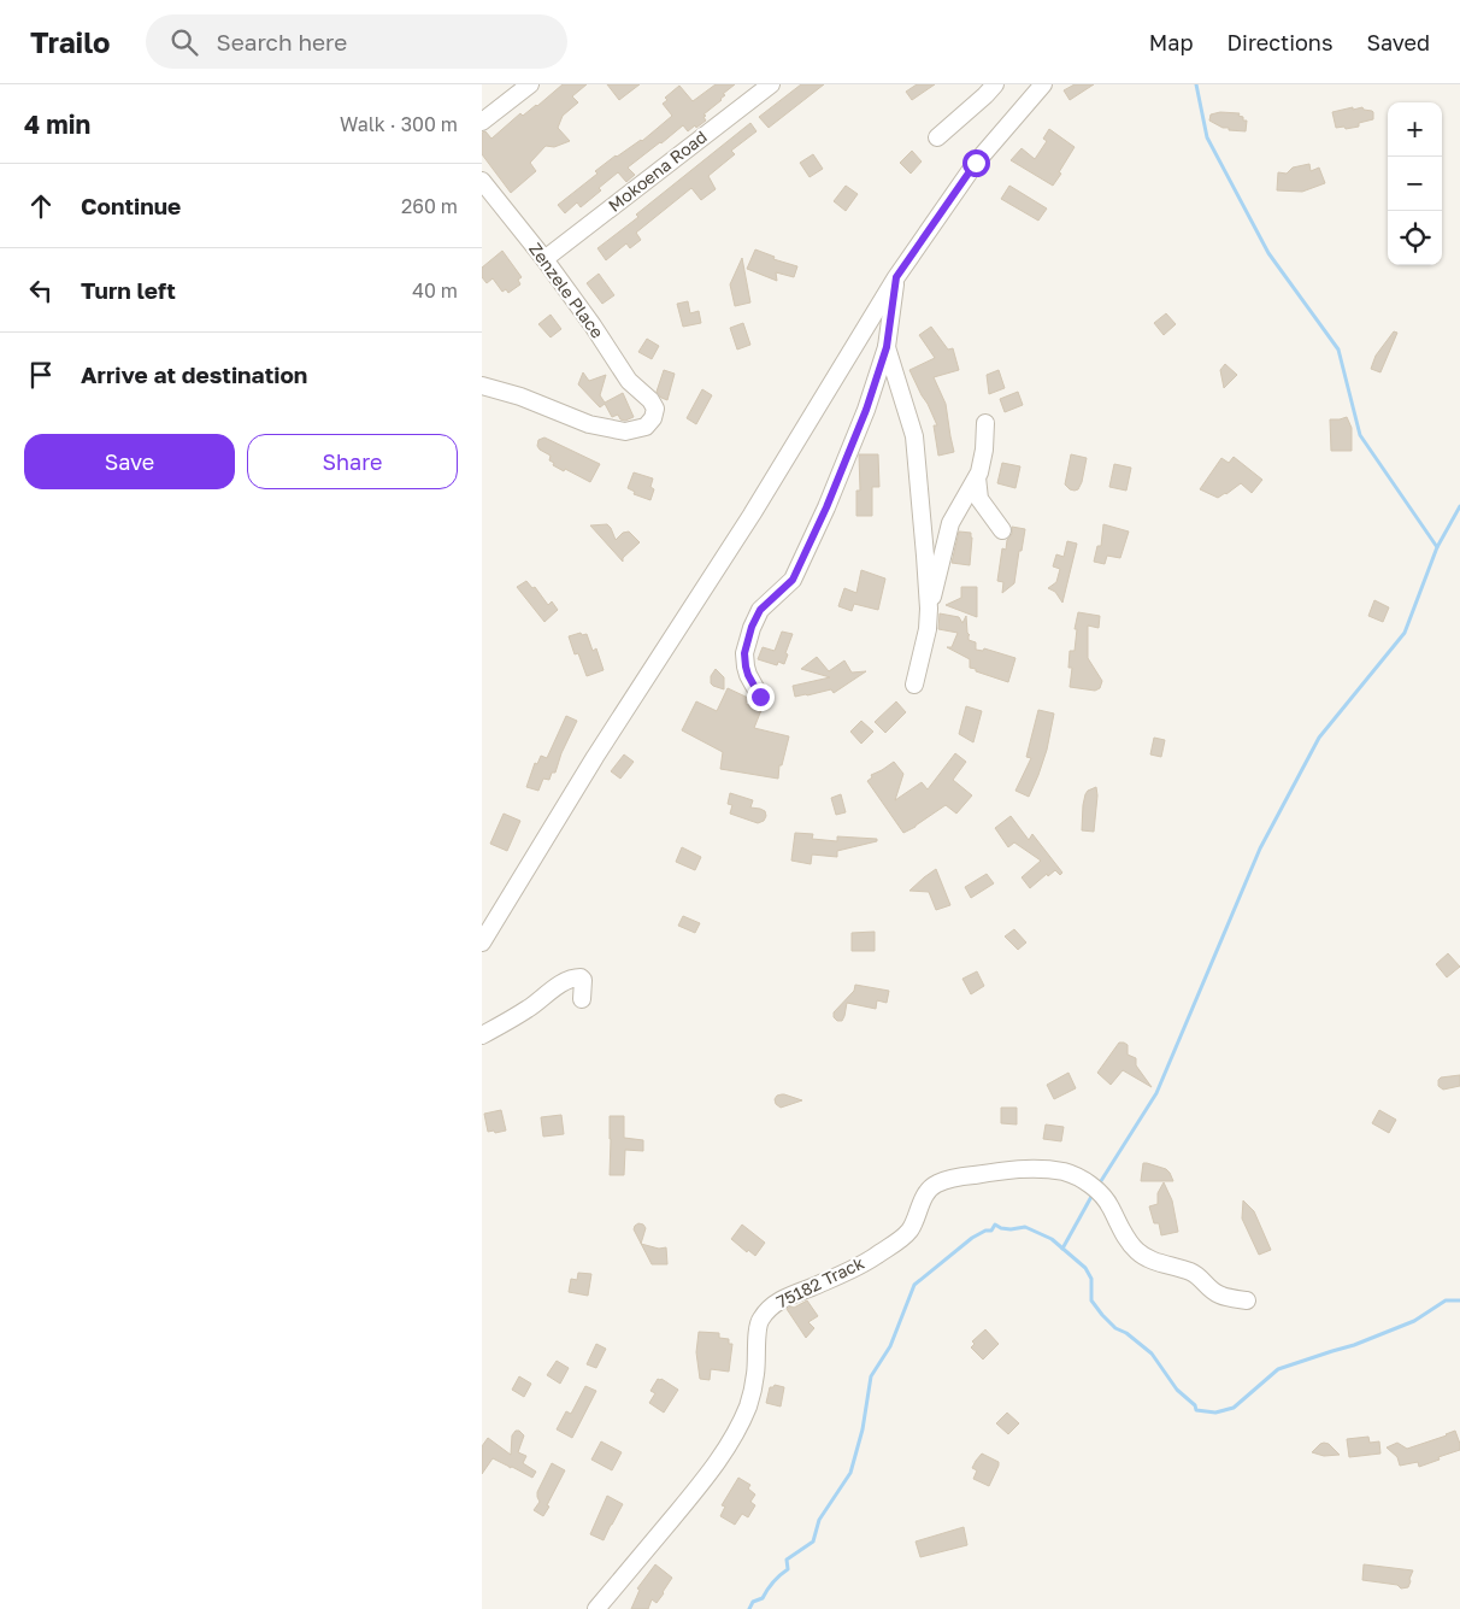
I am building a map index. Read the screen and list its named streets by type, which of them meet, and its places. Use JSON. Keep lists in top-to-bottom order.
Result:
{
  "streets": {
    "street": ["Mokoena Road", "Zenzele Place", "75182 Track"]
  },
  "crossings": [
    ["Mokoena Road", "Zenzele Place"]
  ],
  "page": {
    "header": "Trailo",
    "search": "Search here",
    "nav": ["Map", "Directions", "Saved"],
    "heading": ["4 min", "Walk · 300 m"],
    "map_buttons": ["+", "−"],
    "list": [
      ["Continue", "260 m"],
      ["Turn left", "40 m"],
      "Arrive at destination"
    ],
    "buttons": ["Save", "Share"]
  }
}
